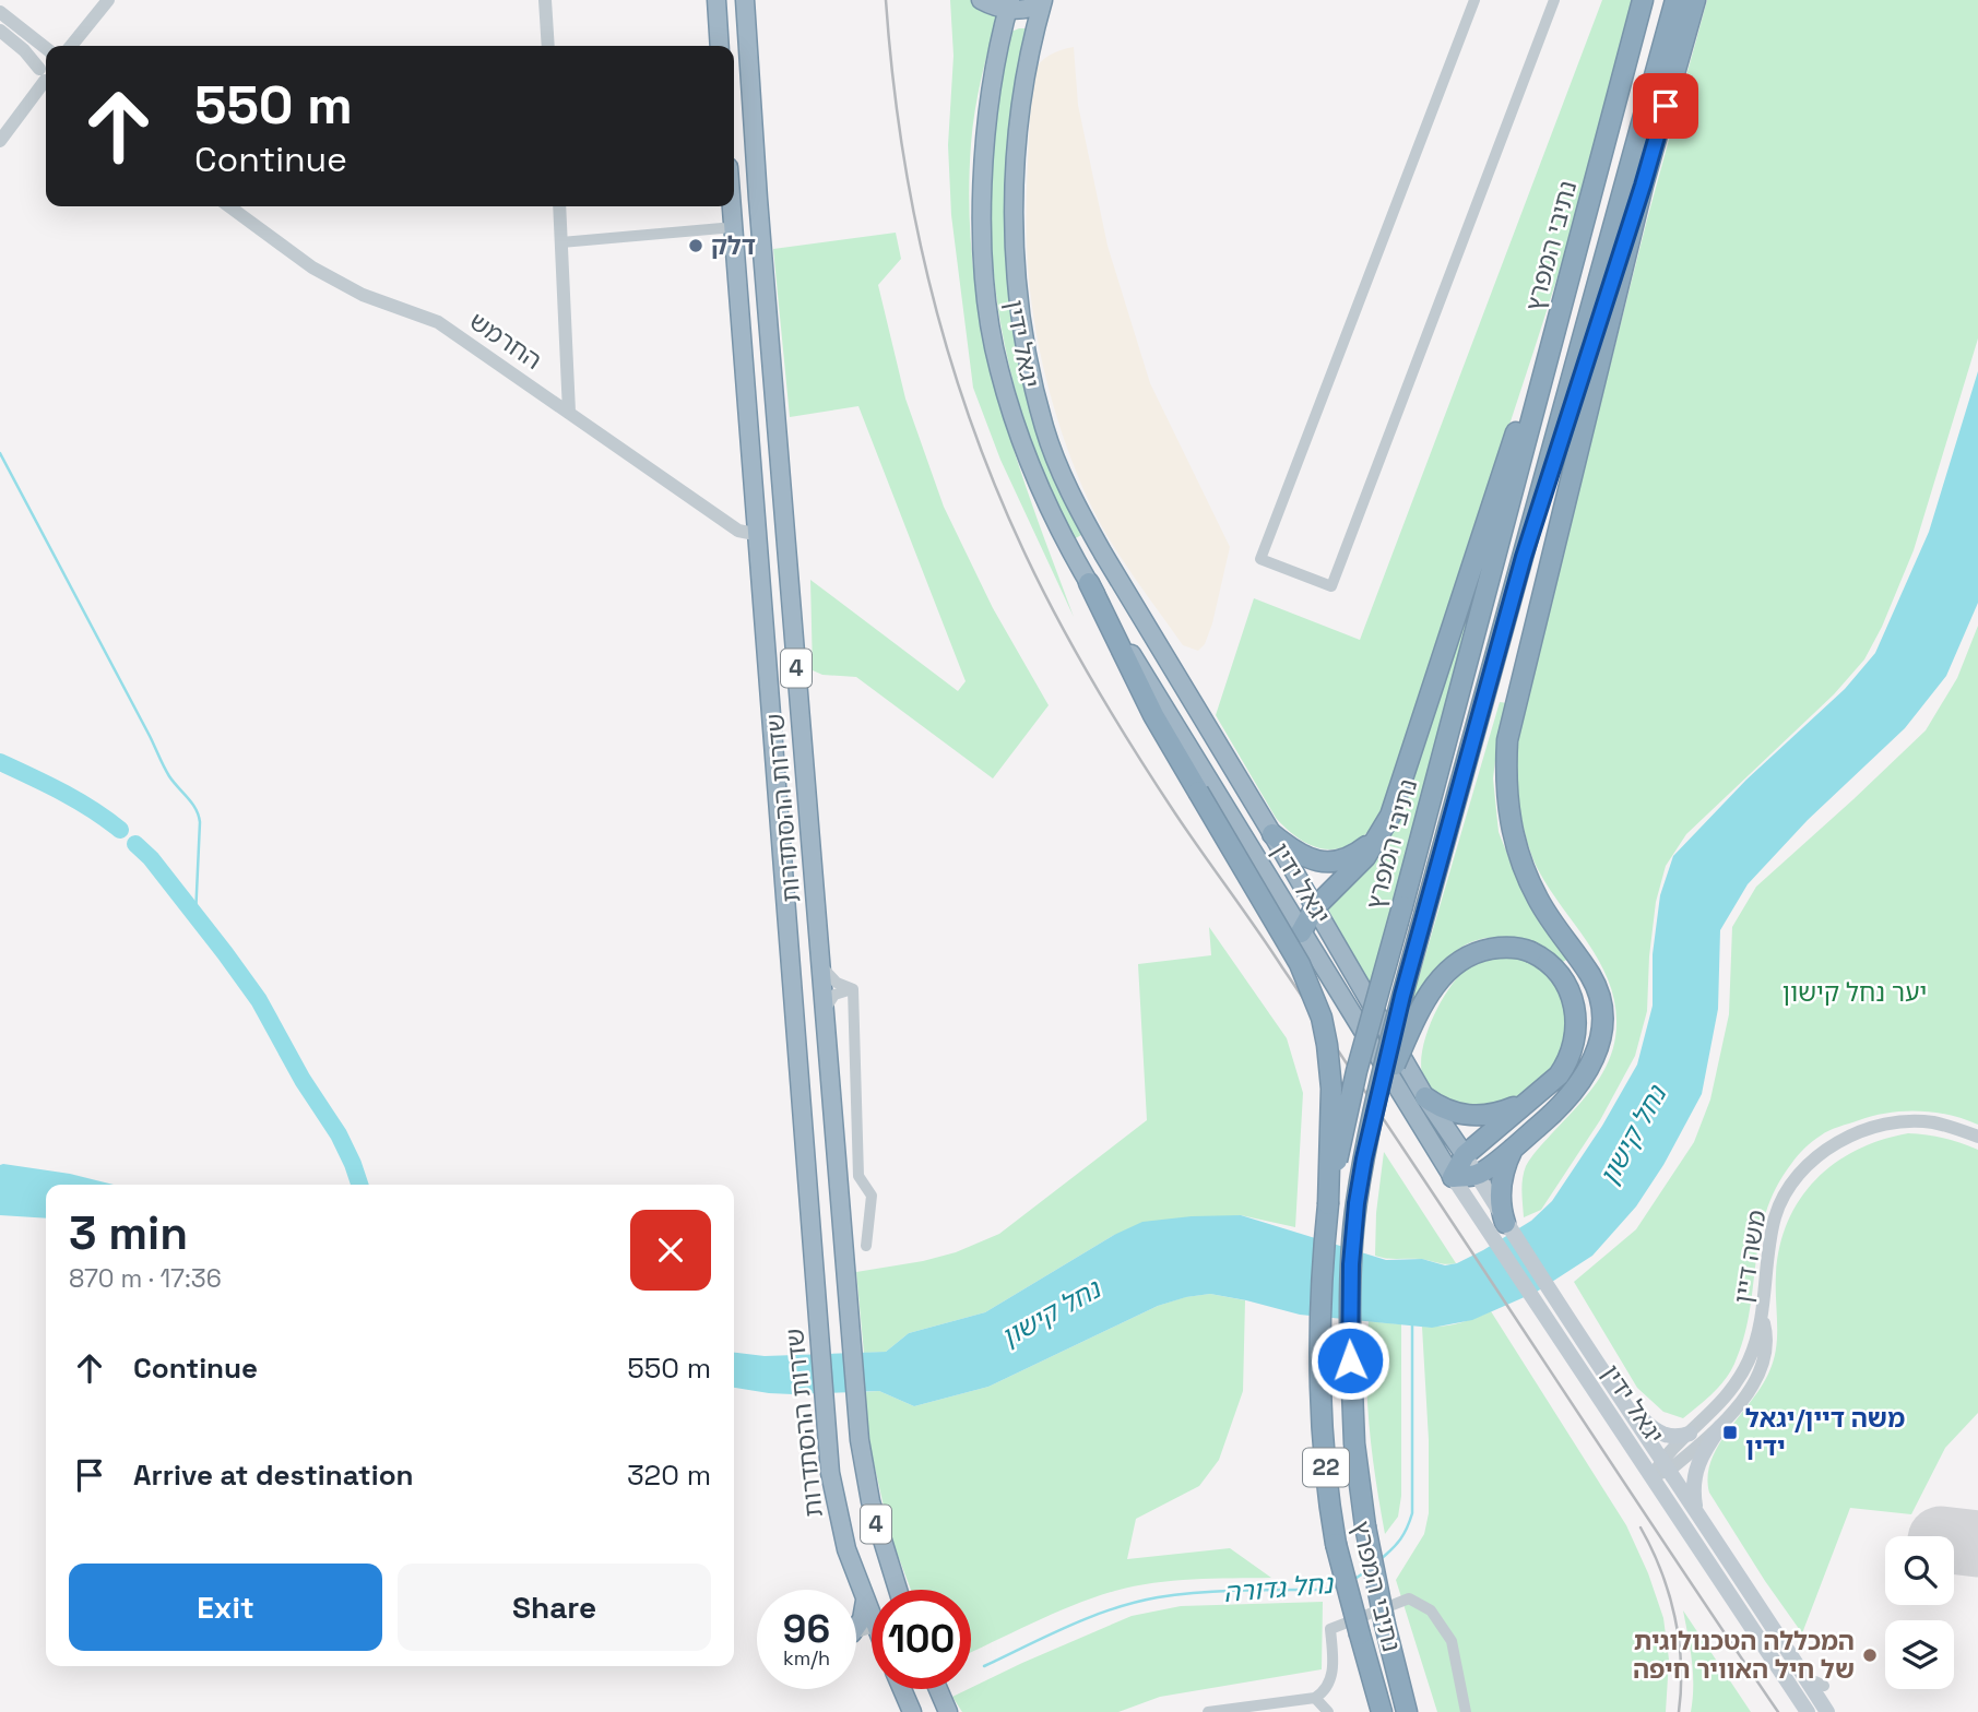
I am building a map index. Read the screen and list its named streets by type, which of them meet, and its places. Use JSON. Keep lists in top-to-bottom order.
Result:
{
  "streets": {
    "highway": [
      "נתיבי המפרץ",
      "יגאל ידין",
      "4",
      "שדרות ההסתדרות",
      "22"
    ],
    "street": ["החרמש", "משה דיין"]
  },
  "crossings": [
    ["החרמש", "שדרות ההסתדרות"],
    ["יגאל ידין", "משה דיין"]
  ],
  "water": ["נחל קישון", "נחל גדורה"],
  "parks": ["יער נחל קישון"],
  "places": {
    "other": ["דלק", "המכללה הטכנולוגית של חיל האוויר חיפה"],
    "transit": ["משה דיין/יגאל ידין"]
  },
  "page": {
    "turn": ["550 m", "Continue"],
    "heading": ["3 min", "870 m · 17:36"],
    "list": [
      {
        "name": "Continue",
        "value": "550 m"
      },
      {
        "name": "Arrive at destination",
        "value": "320 m"
      }
    ],
    "buttons": ["Exit", "Share"],
    "speed": "96 km/h",
    "limit": "100"
  }
}
